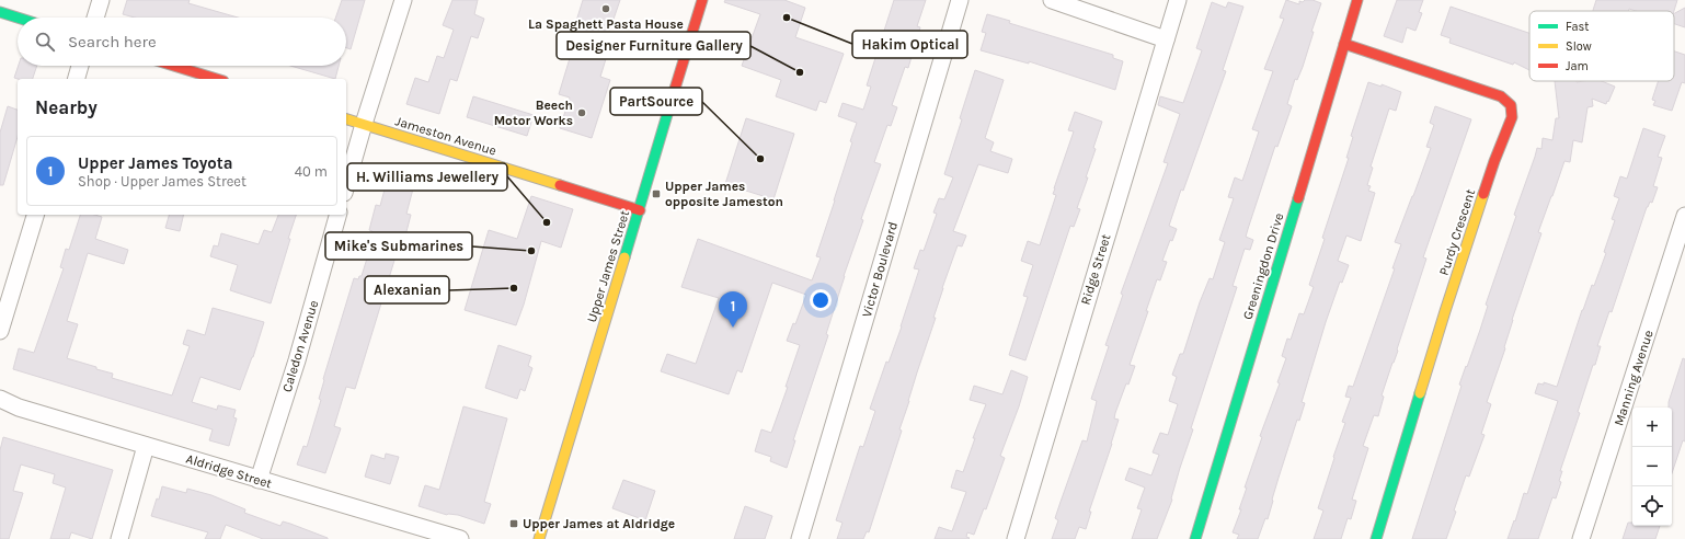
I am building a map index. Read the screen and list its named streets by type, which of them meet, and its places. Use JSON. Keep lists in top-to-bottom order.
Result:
{
  "streets": {
    "street": [
      "Jameston Avenue",
      "Purdy Crescent",
      "Upper James Street",
      "Greeningdon Drive",
      "Victor Boulevard",
      "Ridge Street",
      "Caledon Avenue",
      "Manning Avenue",
      "Aldridge Street"
    ]
  },
  "crossings": [
    ["Jameston Avenue", "Upper James Street"],
    ["Purdy Crescent", "Greeningdon Drive"],
    ["Caledon Avenue", "Aldridge Street"]
  ],
  "places": {
    "other": [
      "La Spaghett Pasta House",
      "Hakim Optical",
      "Designer Furniture Gallery",
      "Beech Motor Works",
      "PartSource",
      "H. Williams Jewellery",
      "Mike's Submarines",
      "Alexanian"
    ],
    "transit": ["Upper James opposite Jameston", "Upper James at Aldridge"]
  },
  "legend": ["Fast", "Slow", "Jam"],
  "page": {
    "search": "Search here",
    "heading": "Nearby",
    "list": [
      {
        "mark": "1",
        "name": "Upper James Toyota",
        "note": "Shop · Upper James Street",
        "value": "40 m"
      }
    ],
    "pins": "1",
    "map_buttons": ["+", "−"]
  }
}
